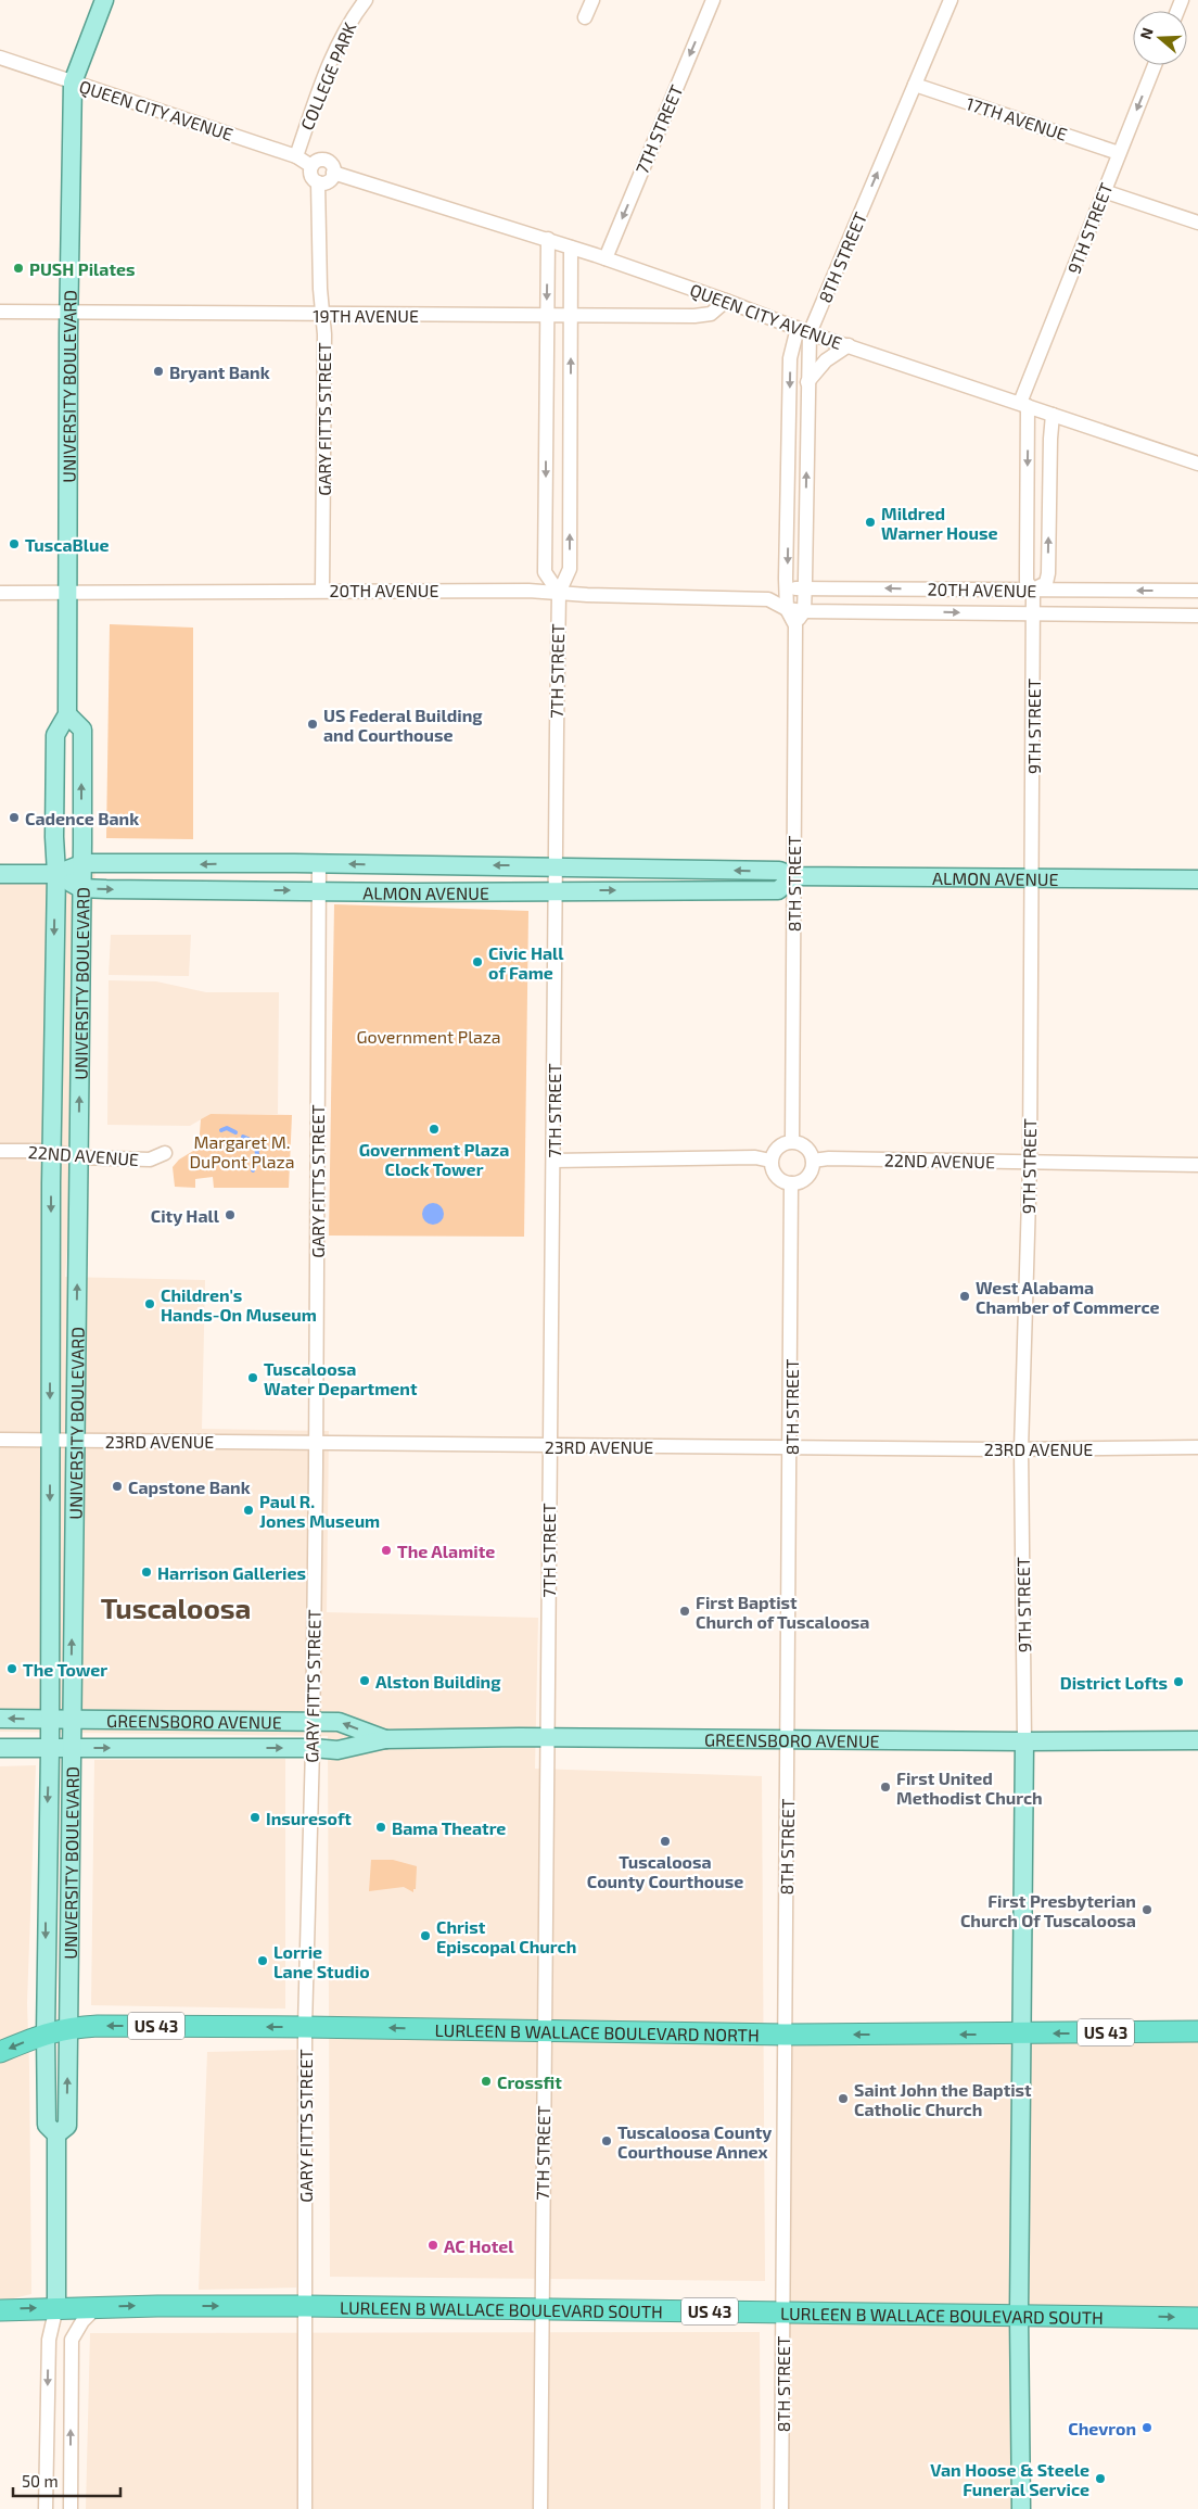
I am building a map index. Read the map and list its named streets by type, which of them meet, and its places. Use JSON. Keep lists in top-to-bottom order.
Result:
{
  "streets": {
    "highway": ["US 43", "LURLEEN B WALLACE BOULEVARD NORTH", "LURLEEN B WALLACE BOULEVARD SOUTH"],
    "main road": ["UNIVERSITY BOULEVARD", "ALMON AVENUE", "GREENSBORO AVENUE"],
    "street": [
      "COLLEGE PARK",
      "QUEEN CITY AVENUE",
      "17TH AVENUE",
      "7TH STREET",
      "9TH STREET",
      "8TH STREET",
      "19TH AVENUE",
      "GARY FITTS STREET",
      "20TH AVENUE",
      "22ND AVENUE",
      "23RD AVENUE"
    ]
  },
  "crossings": [
    ["COLLEGE PARK", "QUEEN CITY AVENUE"],
    ["QUEEN CITY AVENUE", "7TH STREET"],
    ["QUEEN CITY AVENUE", "9TH STREET"],
    ["QUEEN CITY AVENUE", "8TH STREET"],
    ["QUEEN CITY AVENUE", "19TH AVENUE"],
    ["QUEEN CITY AVENUE", "UNIVERSITY BOULEVARD"],
    ["QUEEN CITY AVENUE", "GARY FITTS STREET"],
    ["17TH AVENUE", "9TH STREET"],
    ["17TH AVENUE", "8TH STREET"],
    ["7TH STREET", "19TH AVENUE"],
    ["7TH STREET", "20TH AVENUE"],
    ["7TH STREET", "ALMON AVENUE"],
    ["7TH STREET", "23RD AVENUE"],
    ["7TH STREET", "GREENSBORO AVENUE"],
    ["7TH STREET", "LURLEEN B WALLACE BOULEVARD NORTH"],
    ["7TH STREET", "LURLEEN B WALLACE BOULEVARD SOUTH"],
    ["9TH STREET", "20TH AVENUE"],
    ["9TH STREET", "ALMON AVENUE"],
    ["9TH STREET", "22ND AVENUE"],
    ["9TH STREET", "23RD AVENUE"],
    ["9TH STREET", "GREENSBORO AVENUE"],
    ["8TH STREET", "20TH AVENUE"],
    ["8TH STREET", "ALMON AVENUE"],
    ["8TH STREET", "22ND AVENUE"],
    ["8TH STREET", "23RD AVENUE"],
    ["8TH STREET", "GREENSBORO AVENUE"],
    ["8TH STREET", "LURLEEN B WALLACE BOULEVARD NORTH"],
    ["8TH STREET", "LURLEEN B WALLACE BOULEVARD SOUTH"],
    ["19TH AVENUE", "UNIVERSITY BOULEVARD"],
    ["19TH AVENUE", "GARY FITTS STREET"],
    ["UNIVERSITY BOULEVARD", "20TH AVENUE"],
    ["UNIVERSITY BOULEVARD", "ALMON AVENUE"],
    ["UNIVERSITY BOULEVARD", "22ND AVENUE"],
    ["UNIVERSITY BOULEVARD", "23RD AVENUE"],
    ["UNIVERSITY BOULEVARD", "GREENSBORO AVENUE"],
    ["UNIVERSITY BOULEVARD", "LURLEEN B WALLACE BOULEVARD NORTH"],
    ["UNIVERSITY BOULEVARD", "LURLEEN B WALLACE BOULEVARD SOUTH"],
    ["GARY FITTS STREET", "20TH AVENUE"],
    ["GARY FITTS STREET", "ALMON AVENUE"],
    ["GARY FITTS STREET", "23RD AVENUE"],
    ["GARY FITTS STREET", "GREENSBORO AVENUE"],
    ["GARY FITTS STREET", "LURLEEN B WALLACE BOULEVARD NORTH"],
    ["GARY FITTS STREET", "LURLEEN B WALLACE BOULEVARD SOUTH"]
  ],
  "one_way": ["LURLEEN B WALLACE BOULEVARD NORTH", "LURLEEN B WALLACE BOULEVARD SOUTH"],
  "districts": ["Tuscaloosa"],
  "parks": ["Government Plaza", "Margaret M. DuPont Plaza"],
  "places": [
    "PUSH Pilates",
    "Bryant Bank",
    "Mildred Warner House",
    "TuscaBlue",
    "US Federal Building and Courthouse",
    "Cadence Bank",
    "Civic Hall of Fame",
    "Government Plaza Clock Tower",
    "City Hall",
    "West Alabama Chamber of Commerce",
    "Children's Hands-On Museum",
    "Tuscaloosa Water Department",
    "Capstone Bank",
    "Paul R. Jones Museum",
    "The Alamite",
    "Harrison Galleries",
    "First Baptist Church of Tuscaloosa",
    "The Tower",
    "Alston Building",
    "District Lofts",
    "First United Methodist Church",
    "Insuresoft",
    "Bama Theatre",
    "Tuscaloosa County Courthouse",
    "First Presbyterian Church Of Tuscaloosa",
    "Christ Episcopal Church",
    "Lorrie Lane Studio",
    "Crossfit",
    "Saint John the Baptist Catholic Church",
    "Tuscaloosa County Courthouse Annex",
    "AC Hotel",
    "Chevron",
    "Van Hoose & Steele Funeral Service"
  ],
  "scale_bar": "50 m",
  "north": "left"
}
